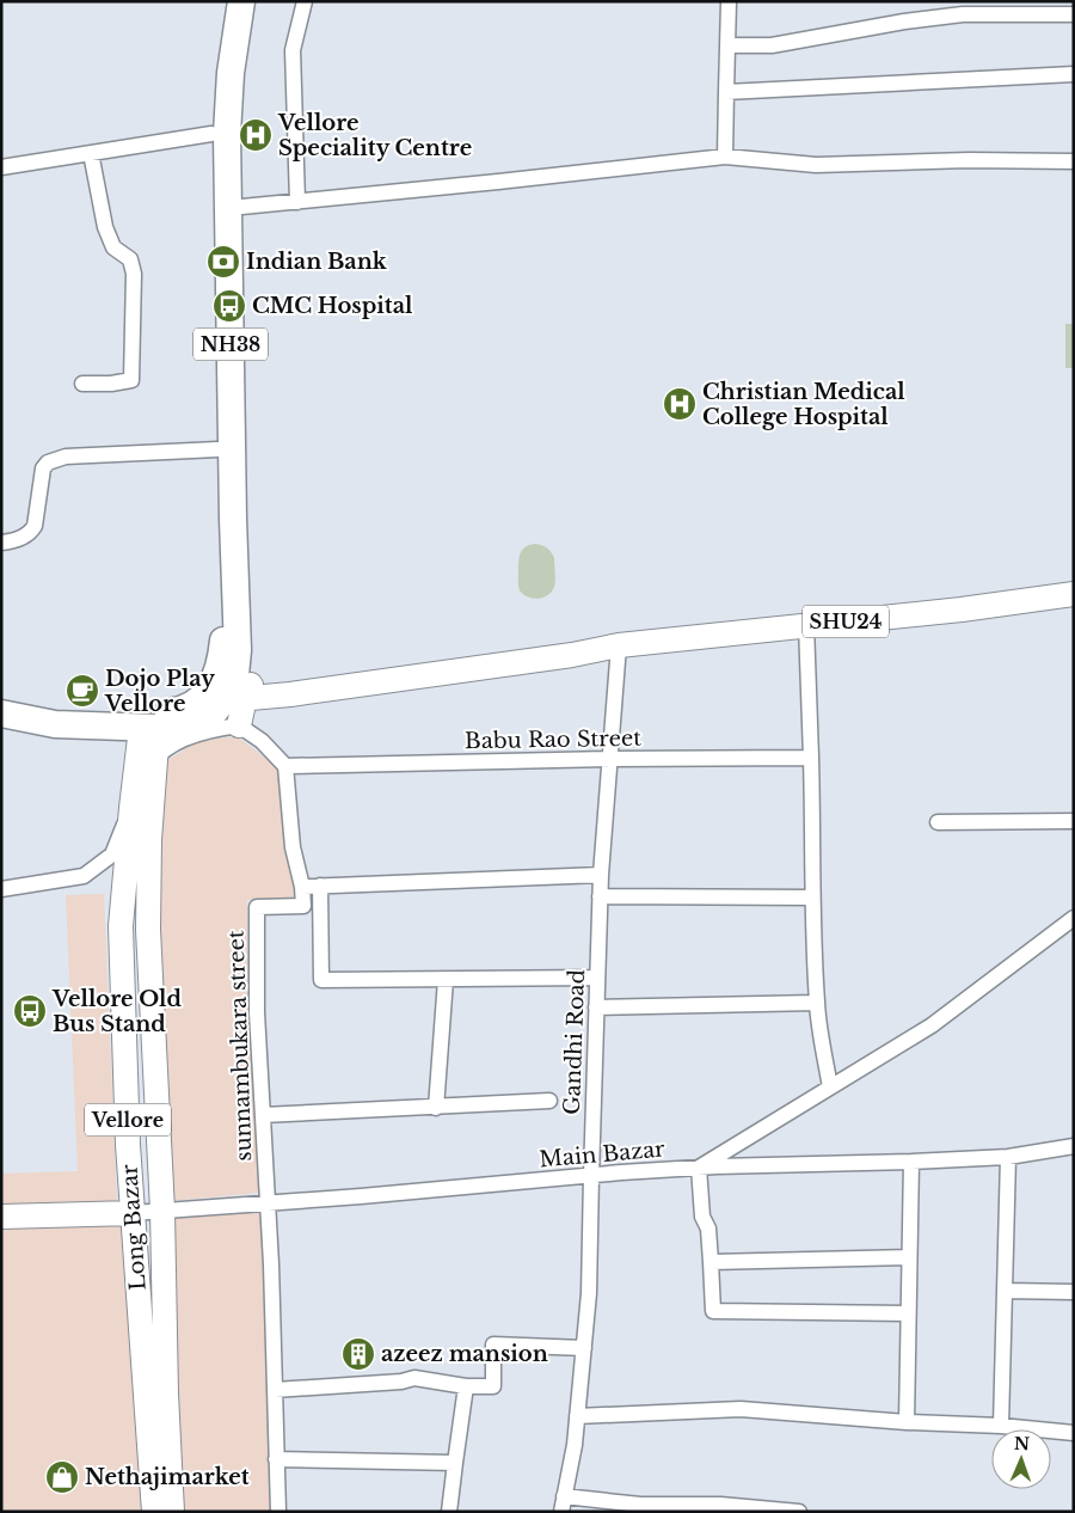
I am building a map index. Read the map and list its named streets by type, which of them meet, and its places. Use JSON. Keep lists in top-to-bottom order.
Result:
{
  "streets": {
    "highway": ["NH38"],
    "main road": ["SHU24", "Vellore", "Long Bazar"],
    "street": [
      "Babu Rao Street",
      "Gandhi Road",
      "sunnambukara street",
      "Main Bazar"
    ]
  },
  "crossings": [
    ["NH38", "SHU24"],
    ["SHU24", "Gandhi Road"],
    ["Babu Rao Street", "Gandhi Road"],
    ["Gandhi Road", "Main Bazar"],
    ["sunnambukara street", "Main Bazar"],
    ["Main Bazar", "Long Bazar"]
  ],
  "places": {
    "hospital": ["Vellore Speciality Centre", "Christian Medical College Hospital"],
    "bank": ["Indian Bank"],
    "bus stop": ["CMC Hospital", "Vellore Old Bus Stand"],
    "cafe": ["Dojo Play Vellore"],
    "building": ["azeez mansion"],
    "shop": ["Nethajimarket"]
  },
  "north": "top"
}
